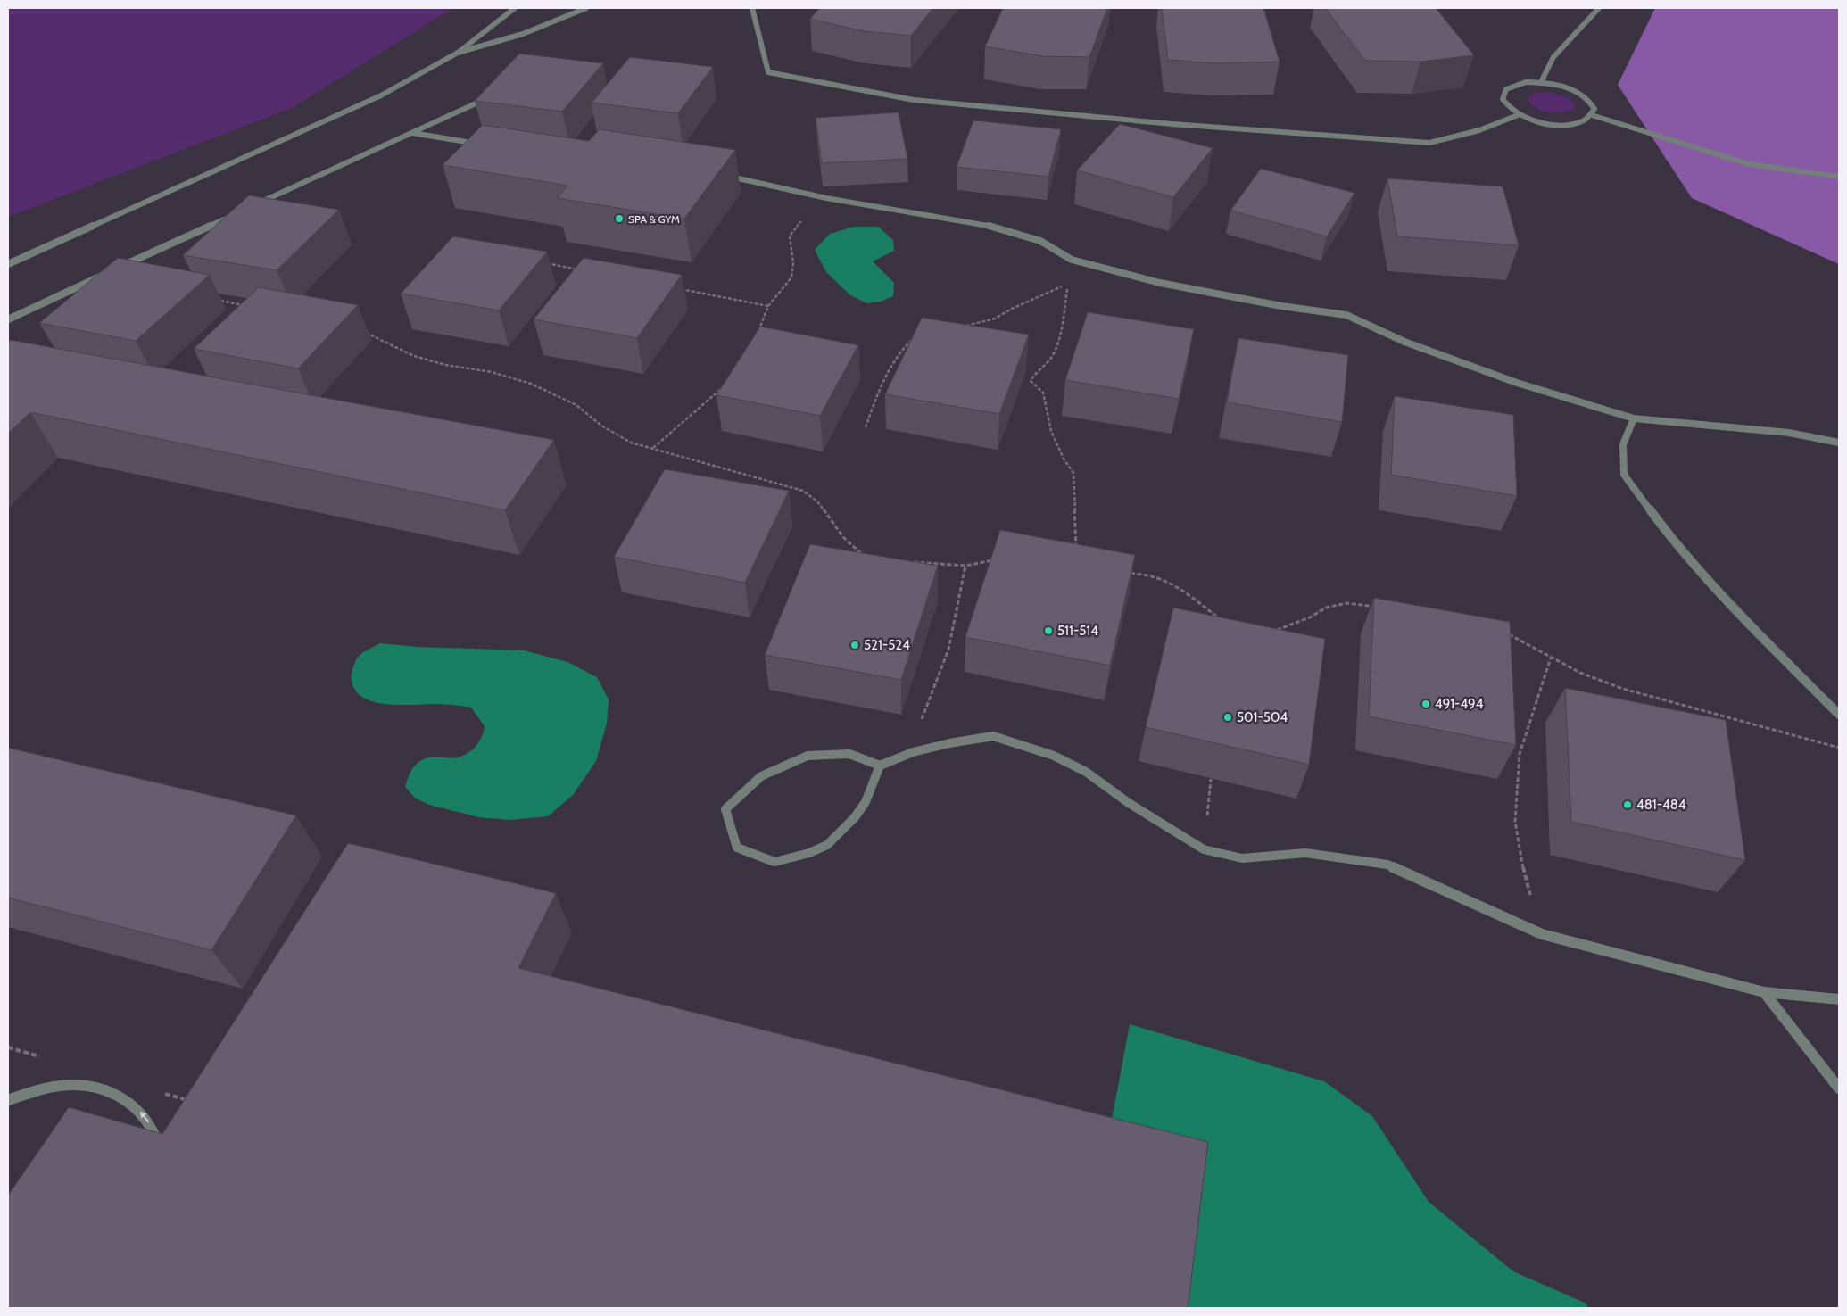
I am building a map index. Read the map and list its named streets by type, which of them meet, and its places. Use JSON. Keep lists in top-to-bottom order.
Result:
{
  "places": [
    "SPA & GYM",
    "511-514",
    "521-524",
    "491-494",
    "501-504",
    "481-484"
  ]
}
